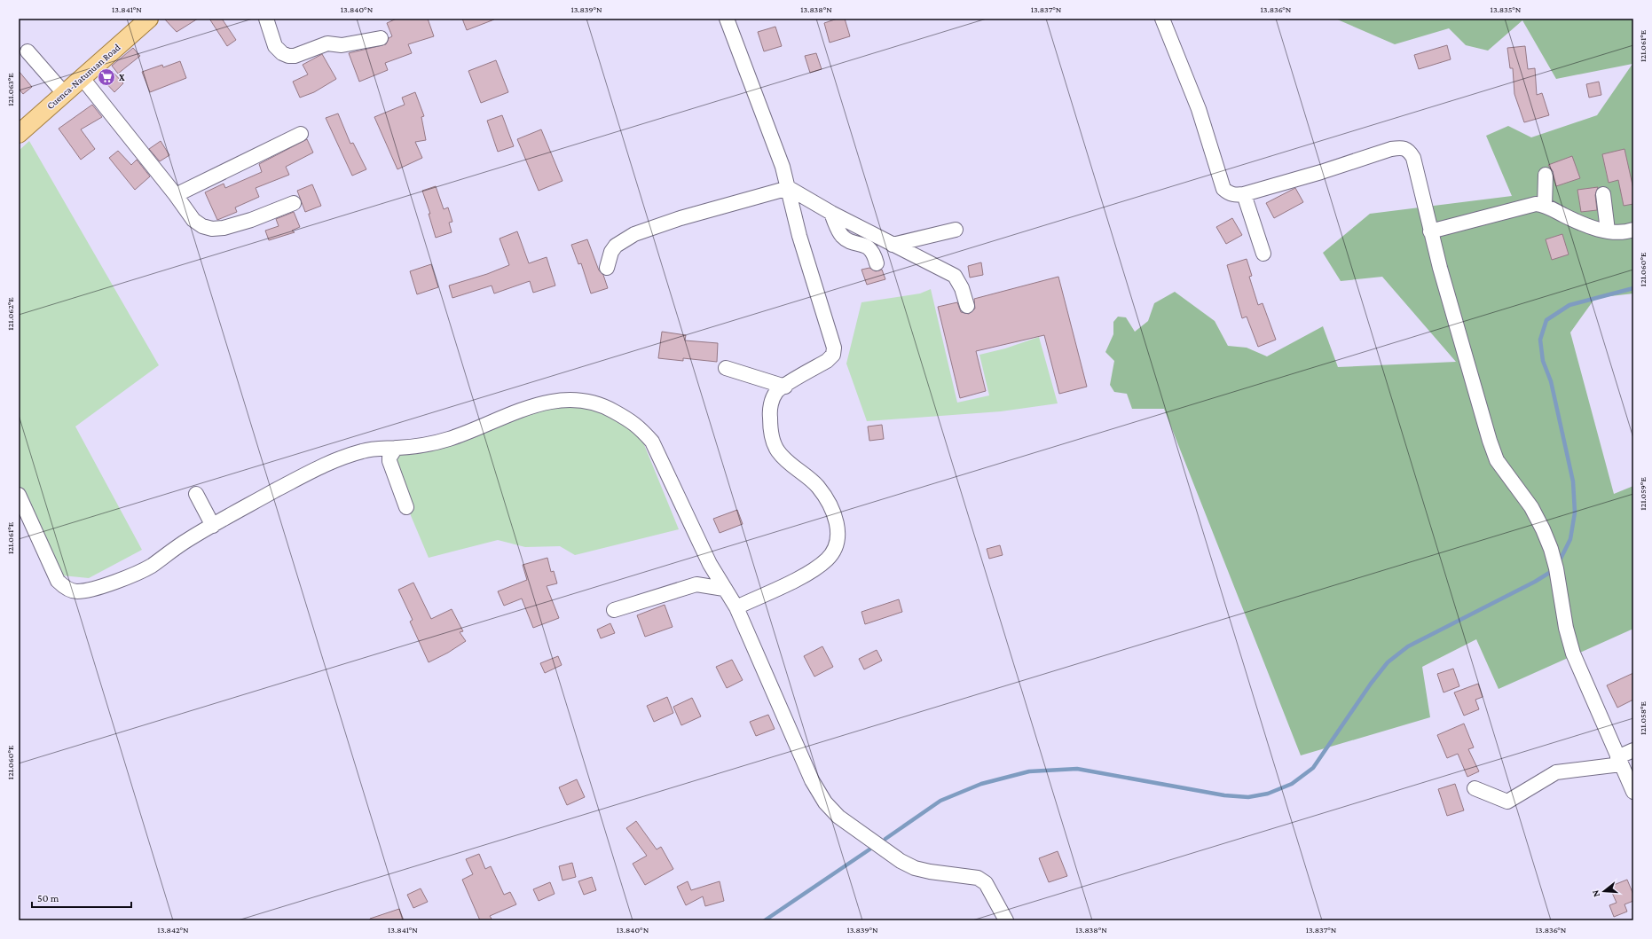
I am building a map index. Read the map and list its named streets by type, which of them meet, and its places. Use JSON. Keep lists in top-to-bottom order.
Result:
{
  "streets": {
    "main road": ["Cuenca-Natunuan Road"]
  },
  "places": {
    "supermarket": ["X"]
  },
  "scale_bar": "50 m",
  "north": "left",
  "coordinates": [
    "13.841°N",
    "13.840°N",
    "13.839°N",
    "13.838°N",
    "13.837°N",
    "13.836°N",
    "13.835°N",
    "121.061°E",
    "121.063°E",
    "121.060°E",
    "121.062°E",
    "121.059°E",
    "121.058°E",
    "13.842°N"
  ]
}
